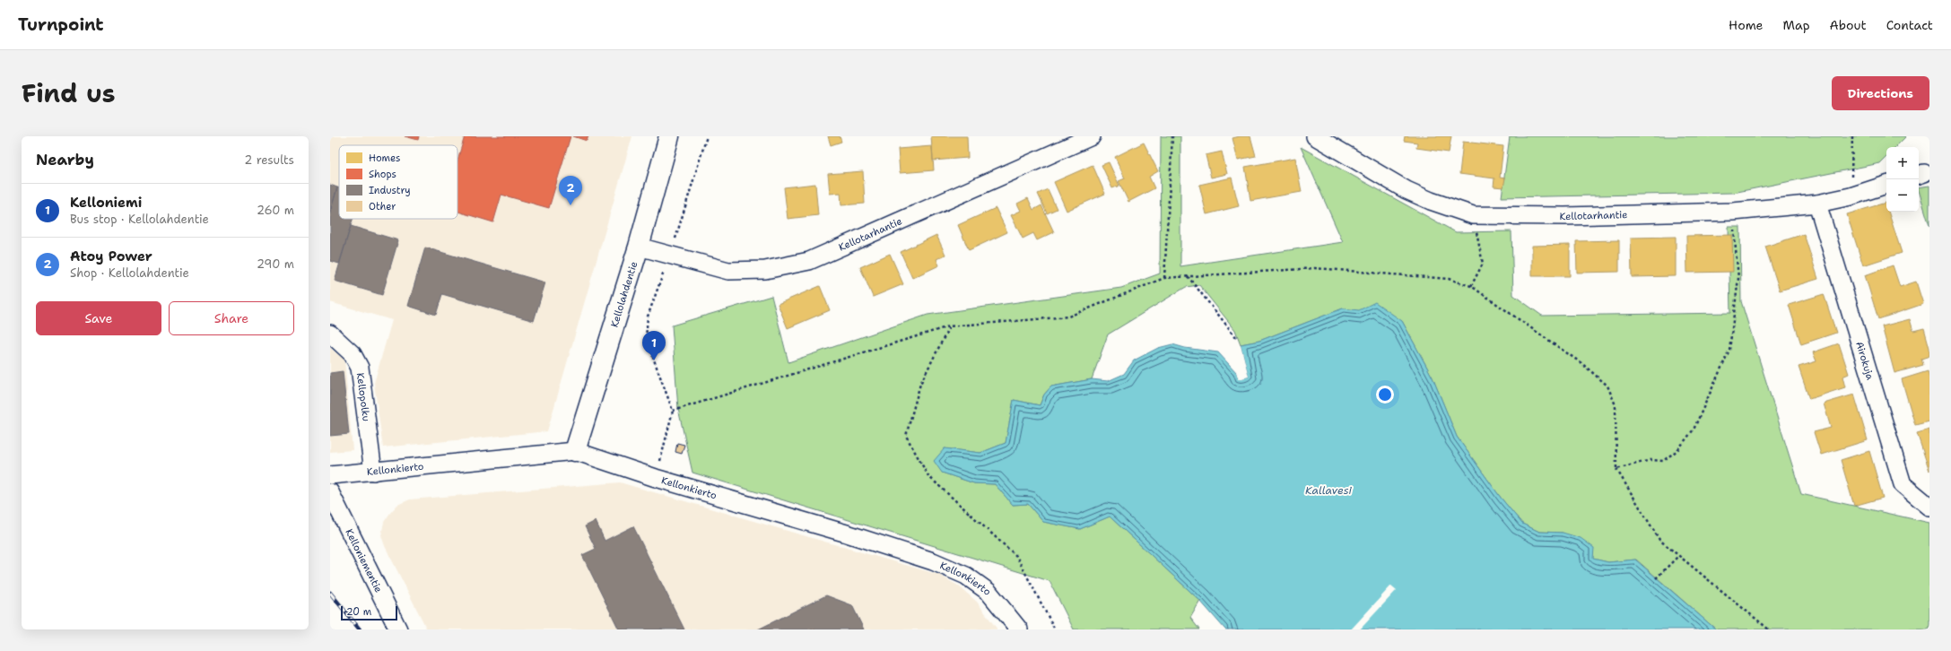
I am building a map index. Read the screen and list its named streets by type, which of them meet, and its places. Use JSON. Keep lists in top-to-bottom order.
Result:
{
  "streets": {
    "street": [
      "Kellotarhantie",
      "Kellolahdentie",
      "Airokuja",
      "Kellopolku",
      "Kellonkierto",
      "Kelloniementie"
    ]
  },
  "crossings": [
    ["Kellotarhantie", "Kellolahdentie"],
    ["Kellotarhantie", "Airokuja"],
    ["Kellolahdentie", "Kellonkierto"],
    ["Kellopolku", "Kellonkierto"]
  ],
  "water": ["Kallavesi"],
  "legend": [
    "Homes",
    "Shops",
    "Industry",
    "Other"
  ],
  "scale_bar": "20 m",
  "page": {
    "header": "Turnpoint",
    "nav": [
      "Home",
      "Map",
      "About",
      "Contact"
    ],
    "title": "Find us",
    "buttons": [
      "Directions",
      ["Save", "Share"]
    ],
    "heading": ["Nearby", "2 results"],
    "map_buttons": ["+", "−"],
    "pins": ["2", "1"],
    "list": [
      {
        "mark": "1",
        "name": "Kelloniemi",
        "note": "Bus stop · Kellolahdentie",
        "value": "260 m"
      },
      {
        "mark": "2",
        "name": "Atoy Power",
        "note": "Shop · Kellolahdentie",
        "value": "290 m"
      }
    ],
    "scale": "20 m"
  }
}
